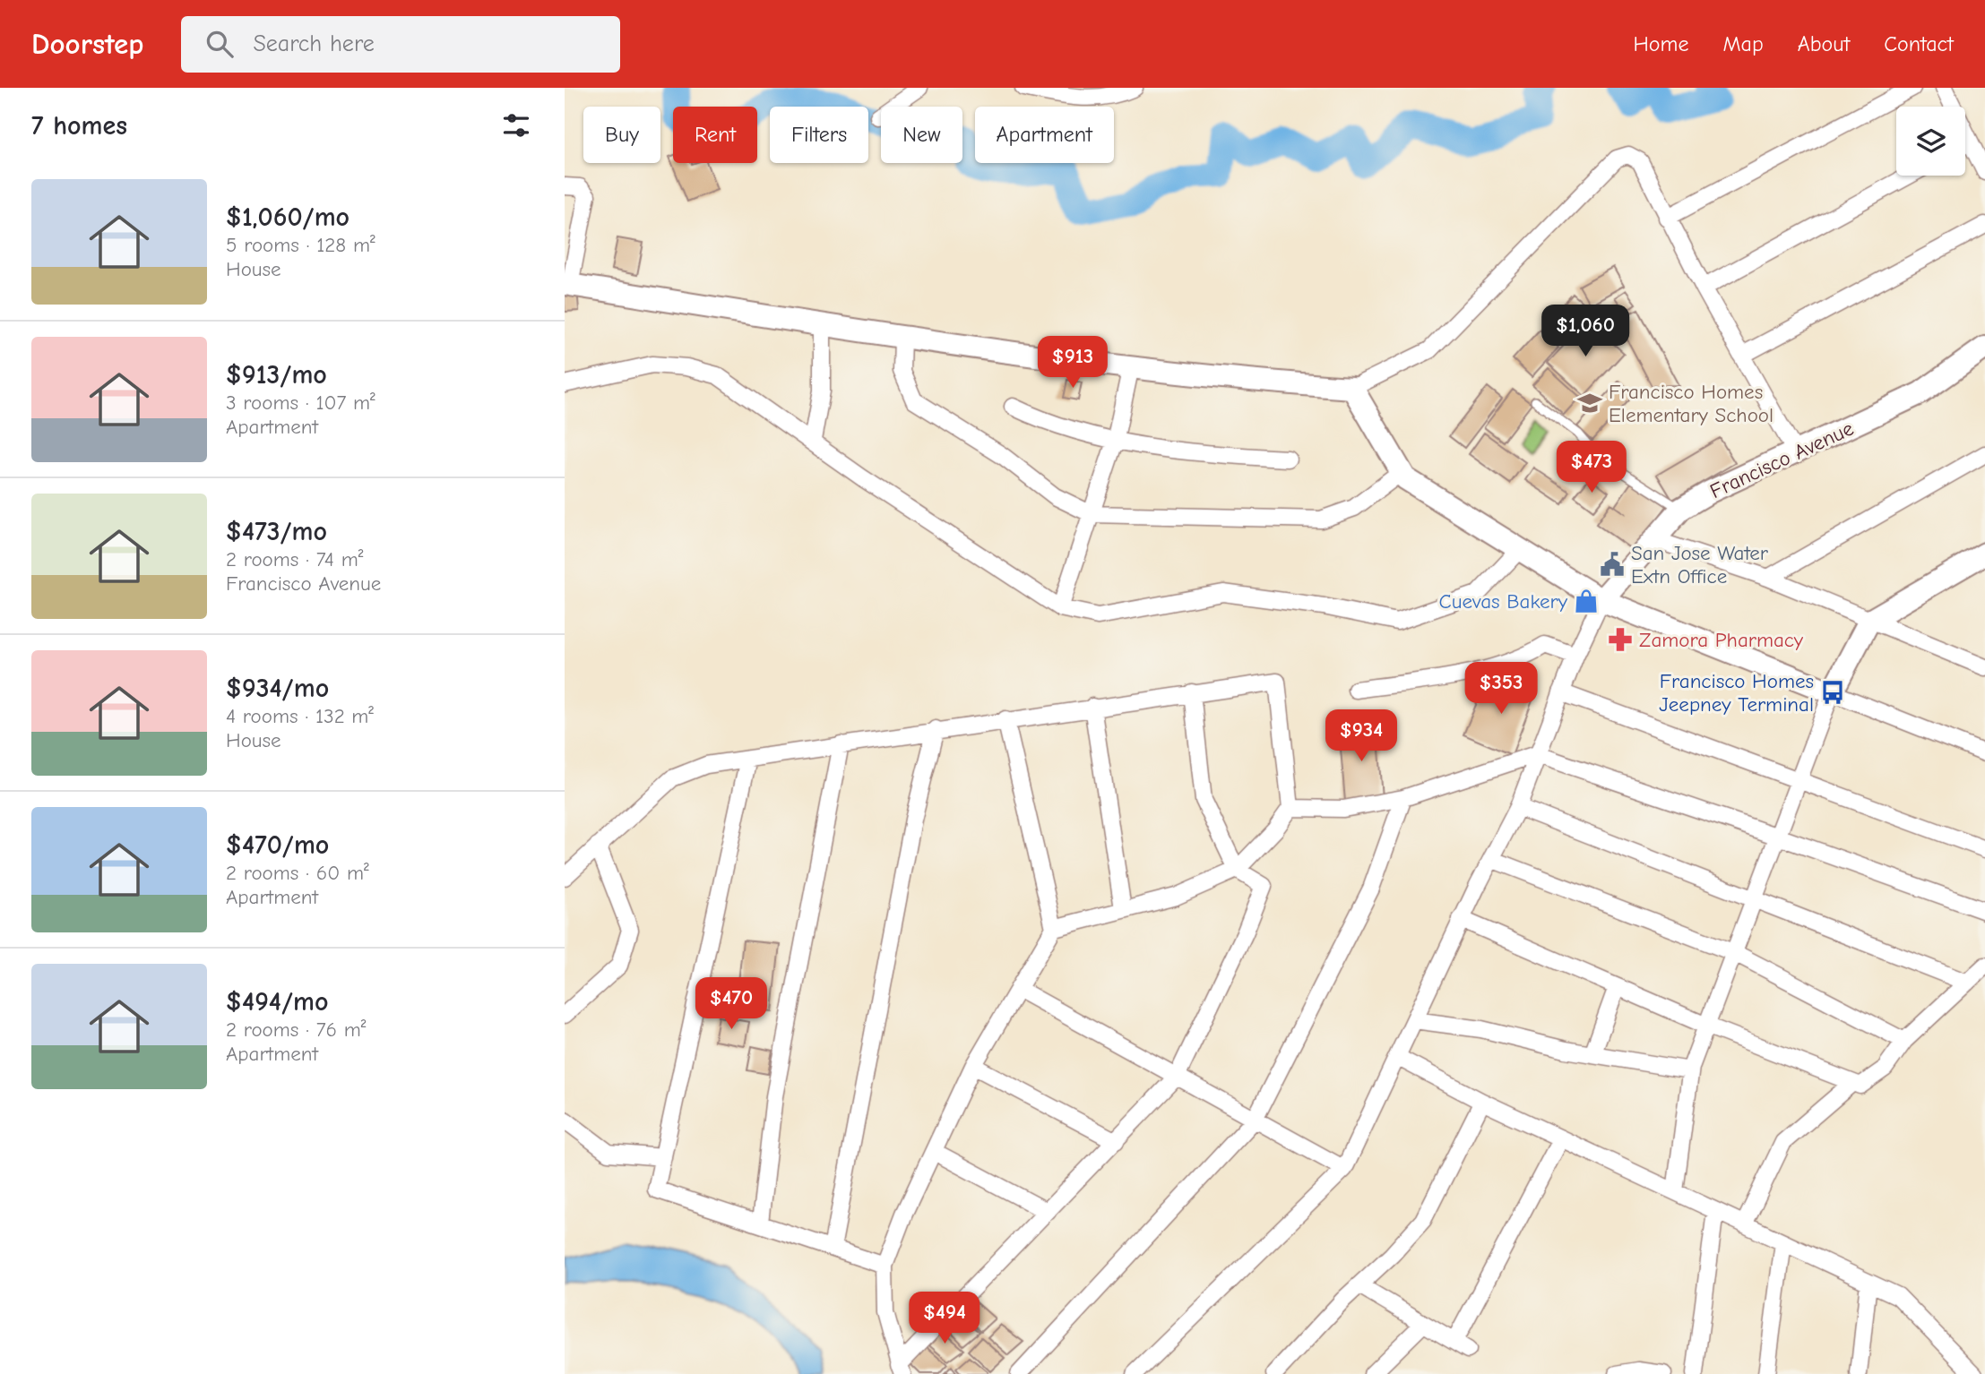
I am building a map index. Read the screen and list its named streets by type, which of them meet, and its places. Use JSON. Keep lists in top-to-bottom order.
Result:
{
  "streets": {
    "street": ["Francisco Avenue"]
  },
  "places": {
    "school or university": ["Francisco Homes Elementary School"],
    "public building": ["San Jose Water Extn Office"],
    "shop": ["Cuevas Bakery"],
    "pharmacy": ["Zamora Pharmacy"],
    "bus stop": ["Francisco Homes Jeepney Terminal"]
  },
  "page": {
    "header": "Doorstep",
    "search": "Search here",
    "nav": [
      "Home",
      "Map",
      "About",
      "Contact"
    ],
    "heading": "7 homes",
    "chip": [
      "Buy",
      "Rent",
      "Filters",
      "New",
      "Apartment"
    ],
    "list": [
      {
        "name": "$1,060/mo",
        "note": "5 rooms · 128 m² · House"
      },
      {
        "name": "$913/mo",
        "note": "3 rooms · 107 m² · Apartment"
      },
      {
        "name": "$473/mo",
        "note": "2 rooms · 74 m² · Francisco Avenue"
      },
      {
        "name": "$934/mo",
        "note": "4 rooms · 132 m² · House"
      },
      {
        "name": "$470/mo",
        "note": "2 rooms · 60 m² · Apartment"
      },
      {
        "name": "$494/mo",
        "note": "2 rooms · 76 m² · Apartment"
      }
    ],
    "price": [
      "$1,060",
      "$913",
      "$473",
      "$353",
      "$934",
      "$470",
      "$494"
    ]
  }
}
